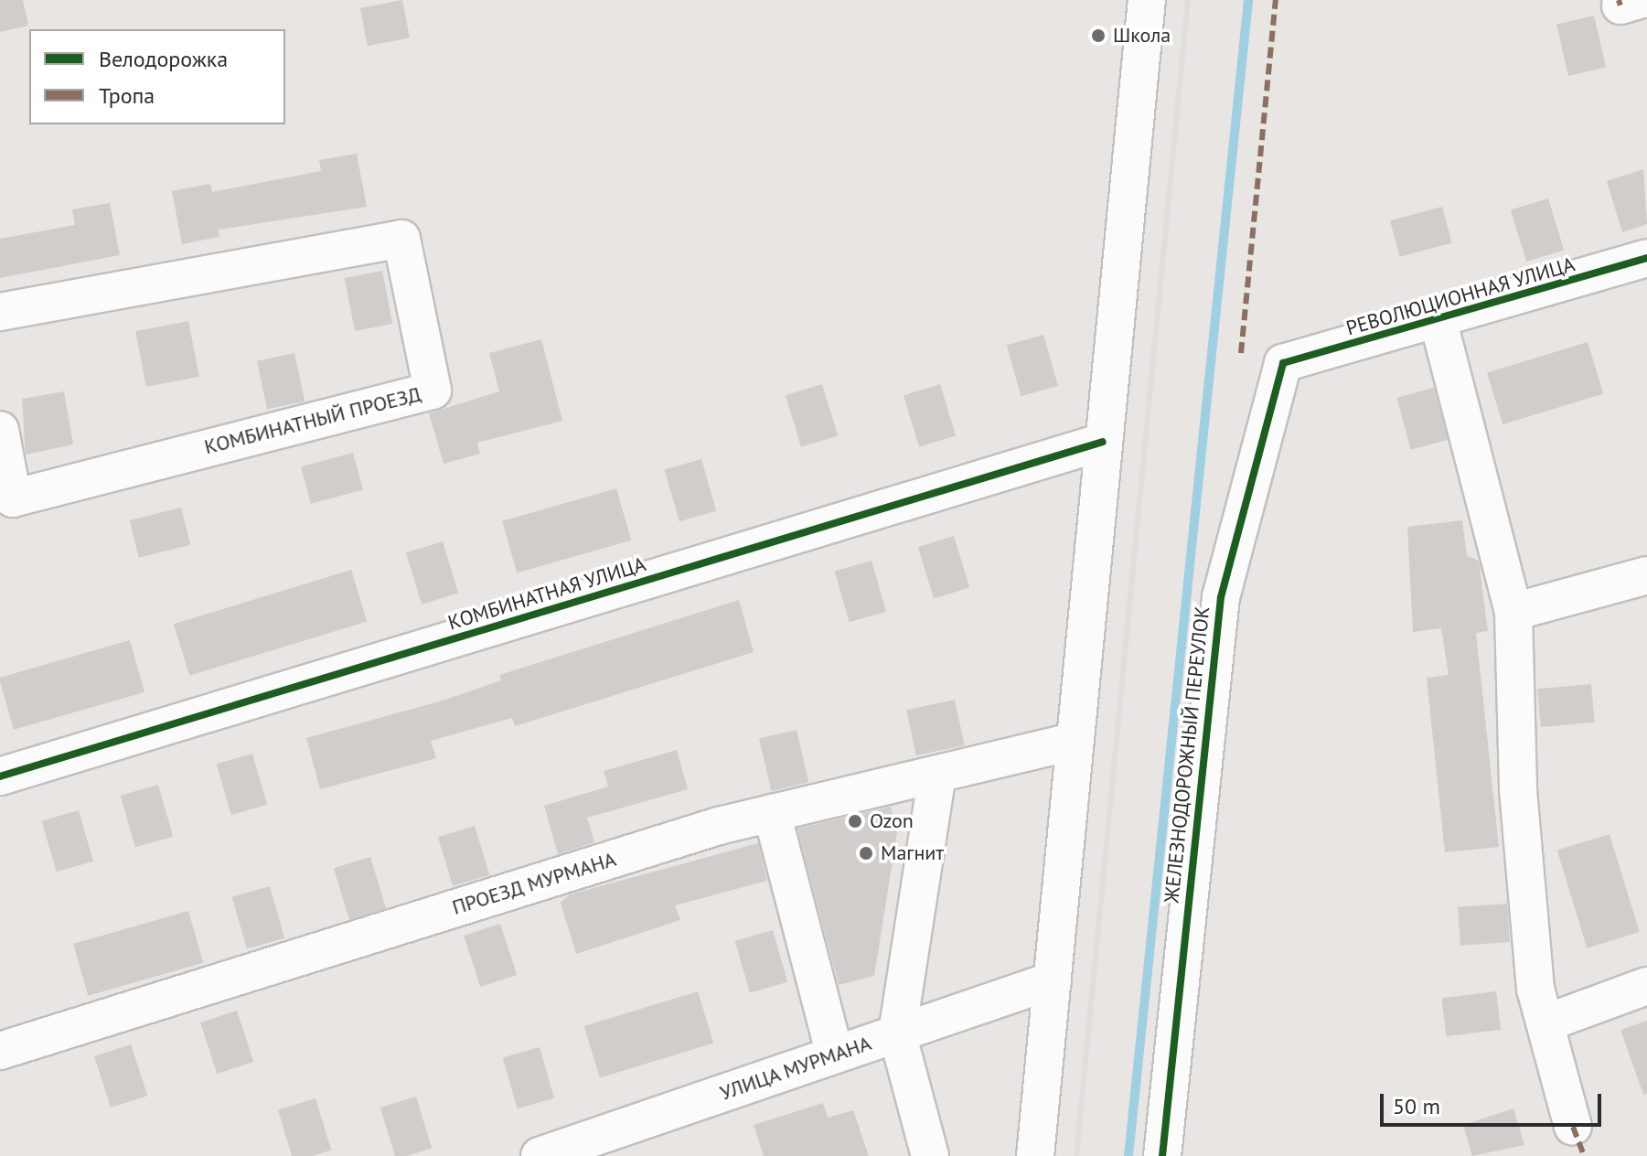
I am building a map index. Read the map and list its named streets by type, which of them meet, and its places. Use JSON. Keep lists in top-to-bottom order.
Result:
{
  "streets": {
    "street": [
      "РЕВОЛЮЦИОННАЯ УЛИЦА",
      "КОМБИНАТНЫЙ ПРОЕЗД",
      "КОМБИНАТНАЯ УЛИЦА",
      "ЖЕЛЕЗНОДОРОЖНЫЙ ПЕРЕУЛОК",
      "ПРОЕЗД МУРМАНА",
      "УЛИЦА МУРМАНА"
    ]
  },
  "crossings": [
    ["РЕВОЛЮЦИОННАЯ УЛИЦА", "ЖЕЛЕЗНОДОРОЖНЫЙ ПЕРЕУЛОК"]
  ],
  "places": ["Школа", "Ozon", "Магнит"],
  "legend": ["Велодорожка", "Тропа"],
  "scale_bar": "50 m"
}
